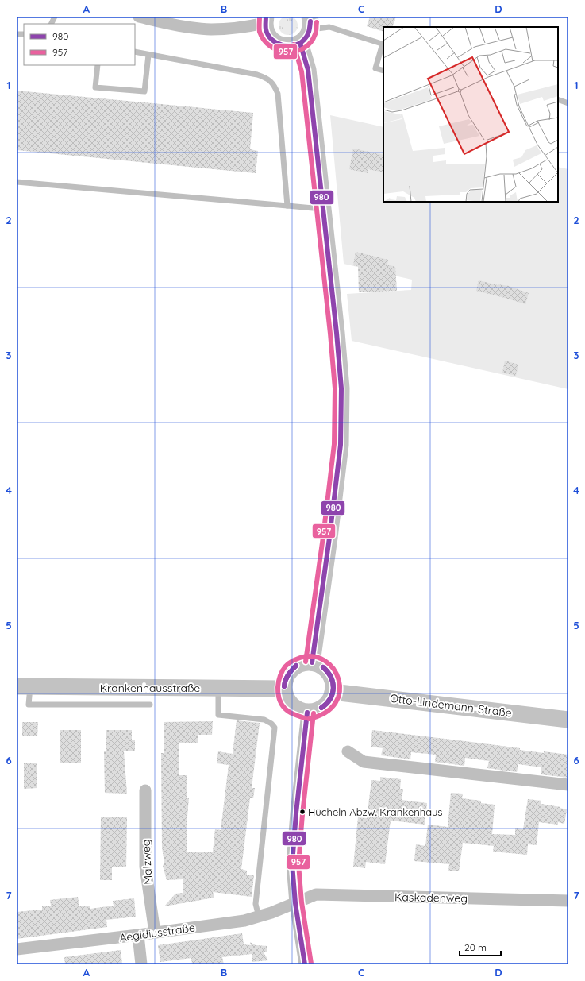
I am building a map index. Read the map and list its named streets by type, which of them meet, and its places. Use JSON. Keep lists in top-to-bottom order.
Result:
{
  "streets": {
    "street": [
      "Krankenhausstraße",
      "Otto-Lindemann-Straße",
      "Malzweg",
      "Kaskadenweg",
      "Aegidiusstraße"
    ]
  },
  "crossings": [
    ["Krankenhausstraße", "Otto-Lindemann-Straße"],
    ["Malzweg", "Aegidiusstraße"],
    ["Kaskadenweg", "Aegidiusstraße"]
  ],
  "places": ["Hücheln Abzw. Krankenhaus"],
  "lines": ["transit line 980", "transit line 957"],
  "legend": ["980", "957"],
  "scale_bar": "20 m",
  "grid": {
    "columns": [
      "A",
      "B",
      "C",
      "D"
    ],
    "rows": [
      "1",
      "2",
      "3",
      "4",
      "5",
      "6",
      "7"
    ]
  }
}
